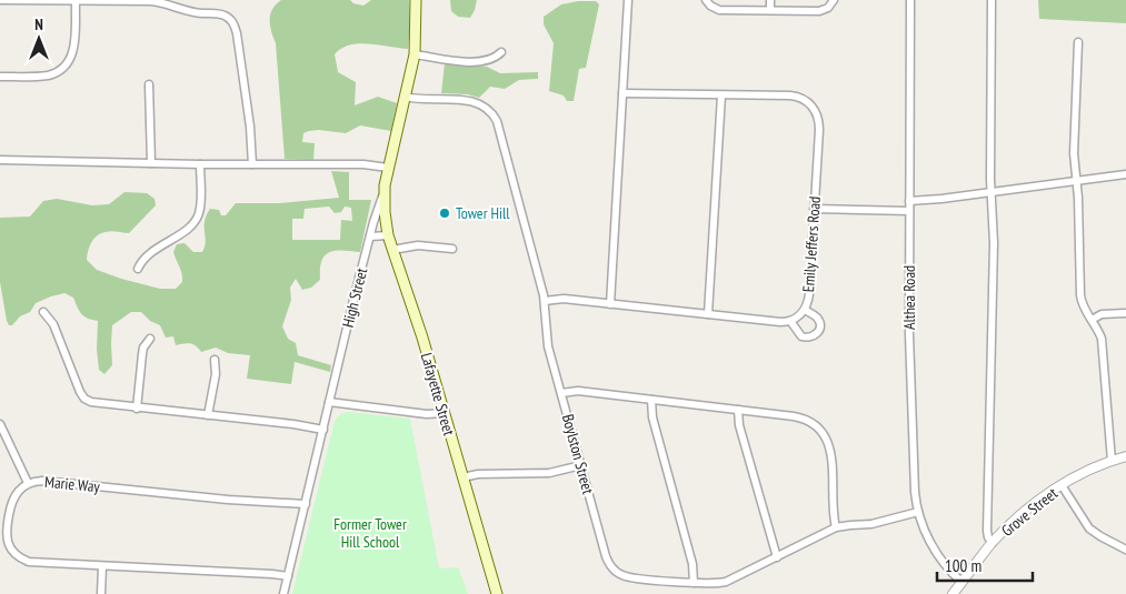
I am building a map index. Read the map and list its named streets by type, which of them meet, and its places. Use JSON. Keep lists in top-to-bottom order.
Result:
{
  "streets": {
    "main road": ["High Street", "Lafayette Street"],
    "street": [
      "Emily Jeffers Road",
      "Althea Road",
      "Boylston Street",
      "Marie Way",
      "Grove Street"
    ]
  },
  "crossings": [
    ["High Street", "Lafayette Street"],
    ["High Street", "Boylston Street"],
    ["High Street", "Marie Way"],
    ["Althea Road", "Boylston Street"],
    ["Althea Road", "Grove Street"]
  ],
  "parks": ["Former Tower Hill School"],
  "places": ["Tower Hill"],
  "scale_bar": "100 m",
  "north": "top"
}
